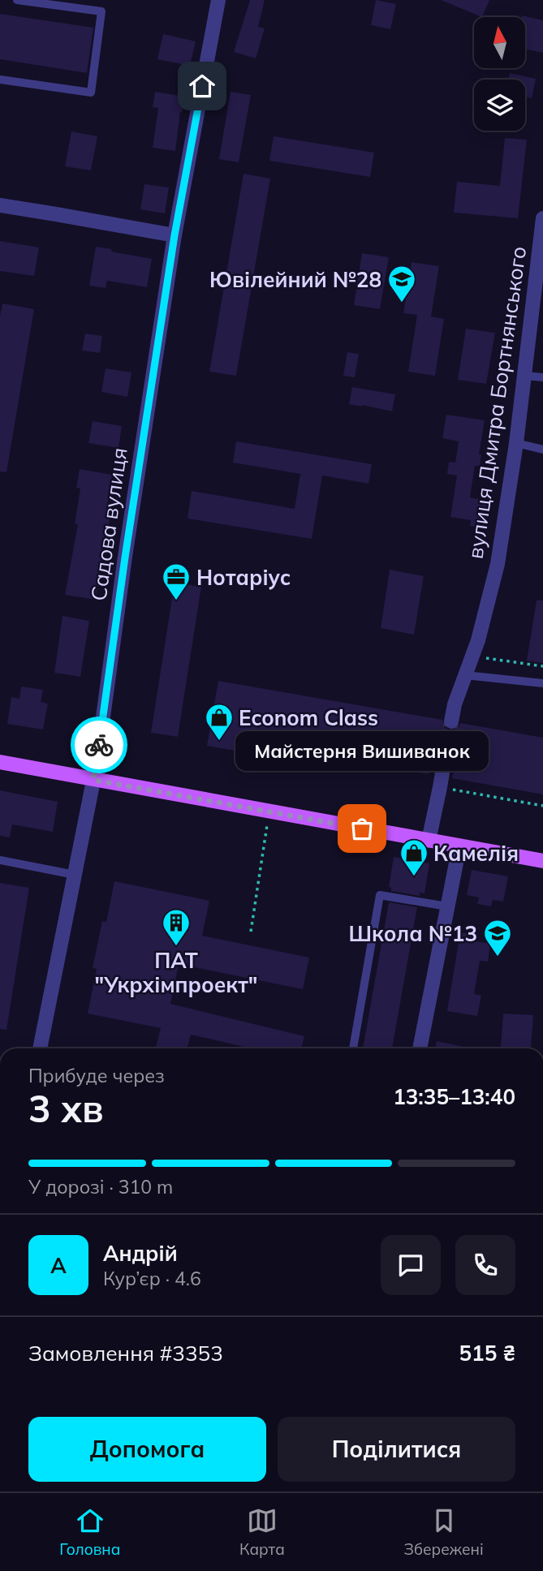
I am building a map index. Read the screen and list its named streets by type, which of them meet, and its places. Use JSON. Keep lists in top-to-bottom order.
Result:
{
  "streets": {
    "street": ["вулиця Дмитра Бортнянського", "Садова вулиця"]
  },
  "places": {
    "school or university": ["Ювілейний №28", "Школа №13"],
    "office": ["Нотаріус"],
    "shop": ["Econom Class", "Камелія"],
    "other": ["Майстерня Вишиванок"],
    "building": ["ПАТ \"Укрхімпроект\""]
  },
  "north": "top",
  "page": {
    "bubble": "Майстерня Вишиванок",
    "heading": ["3 хв", "Прибуде через", "13:35–13:40"],
    "panel": [
      "Андрій",
      "Кур’єр · 4.6",
      "Замовлення #3353",
      "515 ₴"
    ],
    "bar": "У дорозі · 310 m",
    "round": "А",
    "buttons": ["Допомога", "Поділитися"],
    "tabs": ["Головна", "Карта", "Збережені"]
  }
}
